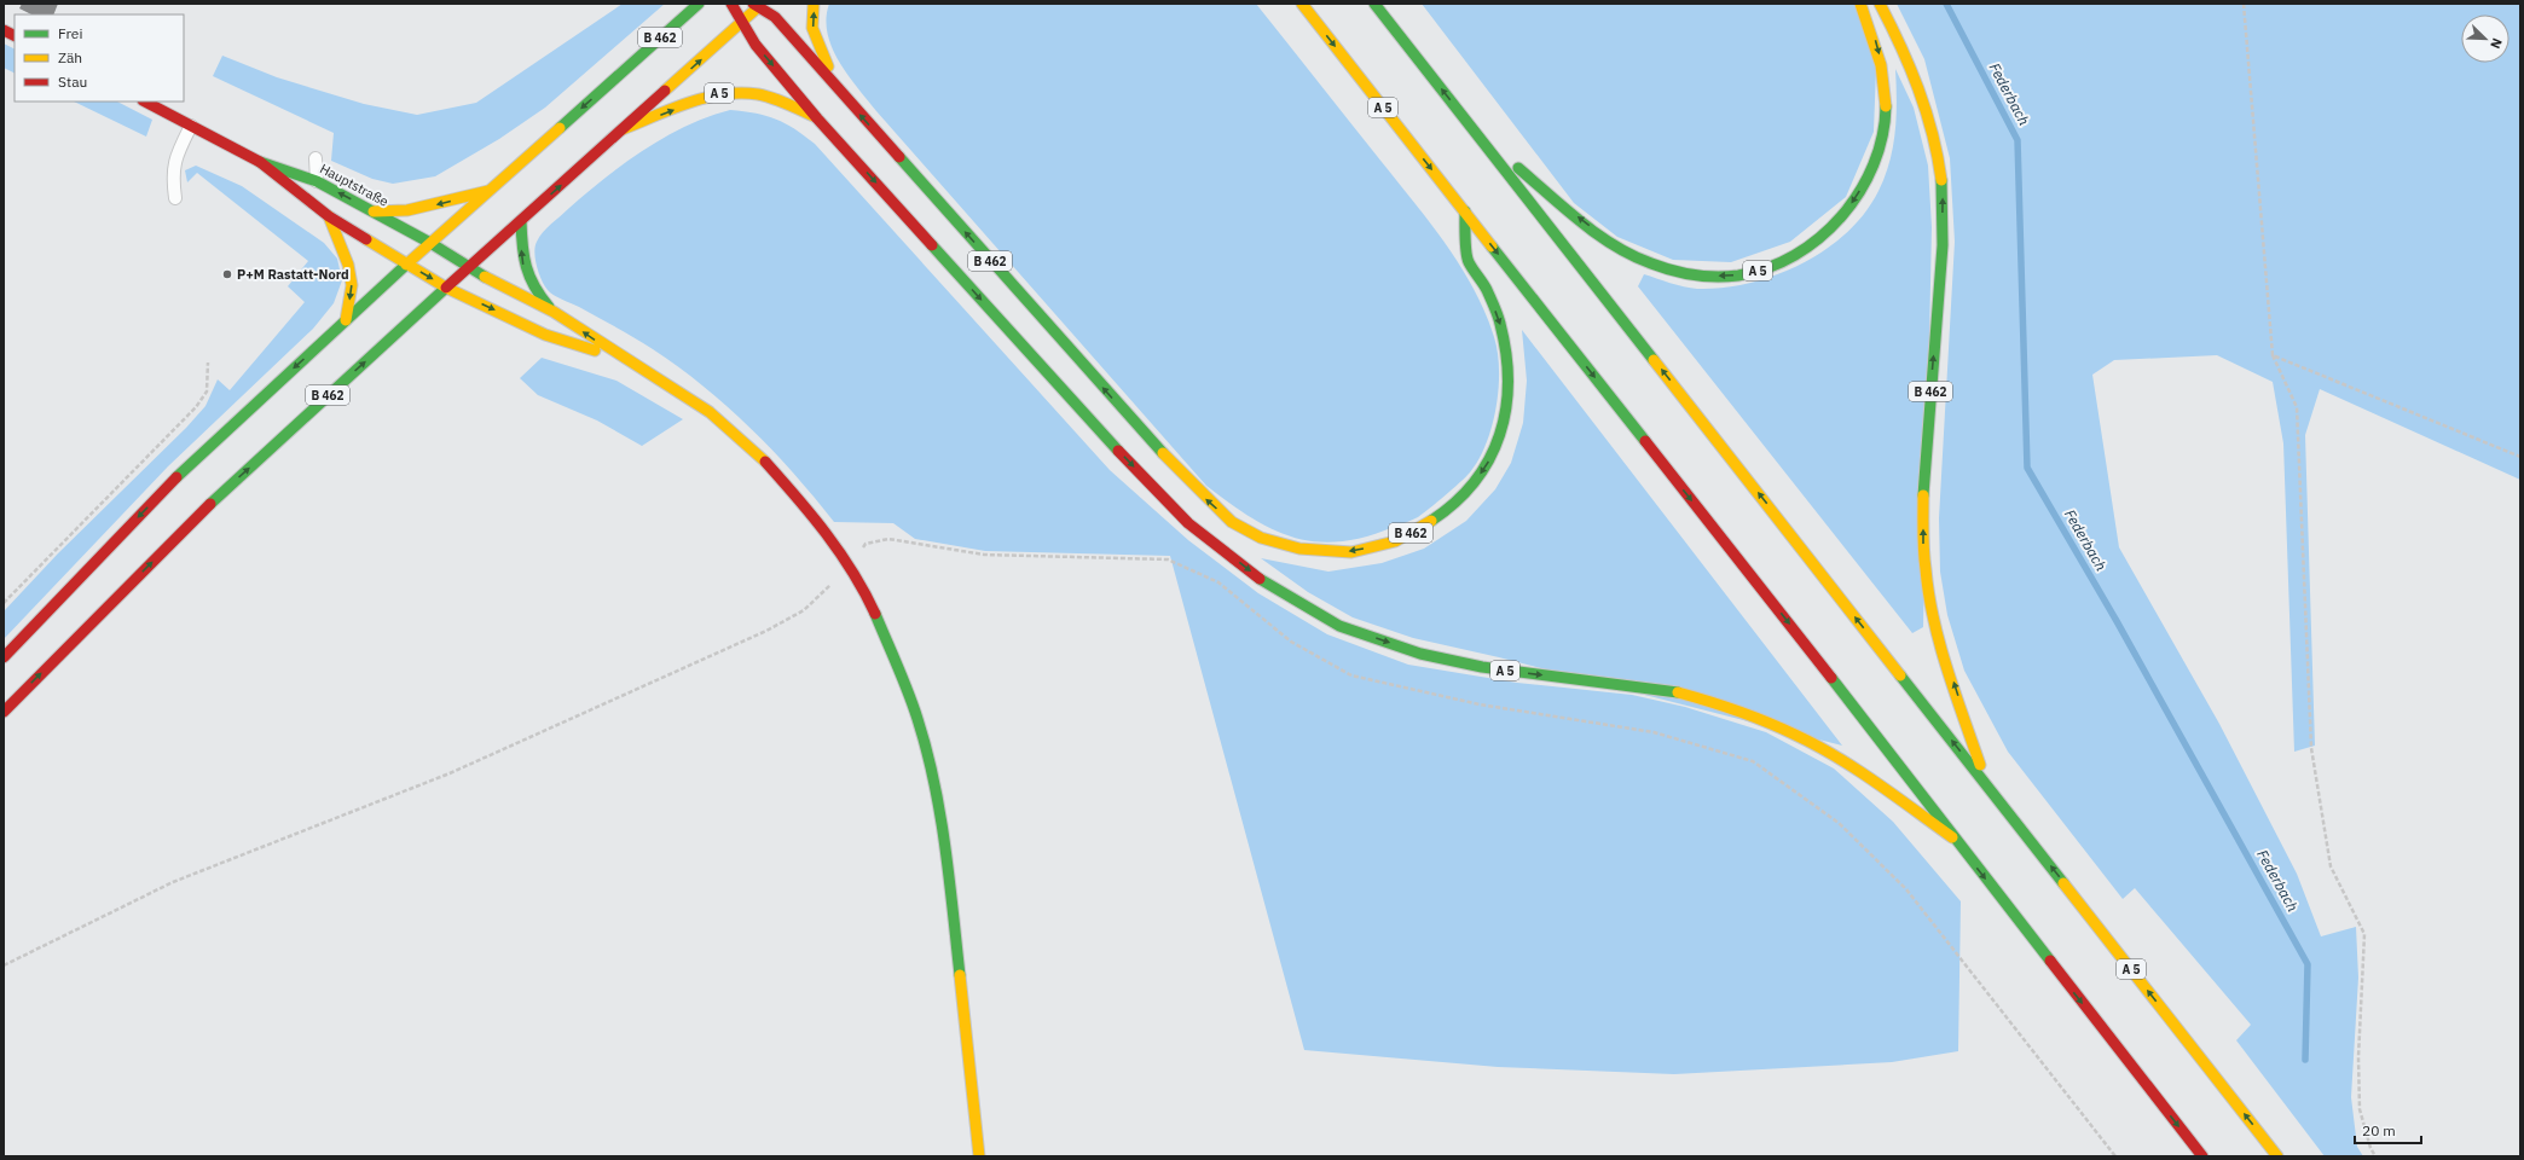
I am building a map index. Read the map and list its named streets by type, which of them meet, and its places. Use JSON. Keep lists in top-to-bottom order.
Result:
{
  "streets": {
    "main road": ["B 462", "A 5", "Hauptstraße"]
  },
  "crossings": [
    ["B 462", "A 5"],
    ["B 462", "Hauptstraße"]
  ],
  "water": ["Federbach"],
  "places": ["P+M Rastatt-Nord"],
  "legend": ["Frei", "Zäh", "Stau"],
  "scale_bar": "20 m",
  "north": "bottom right"
}
